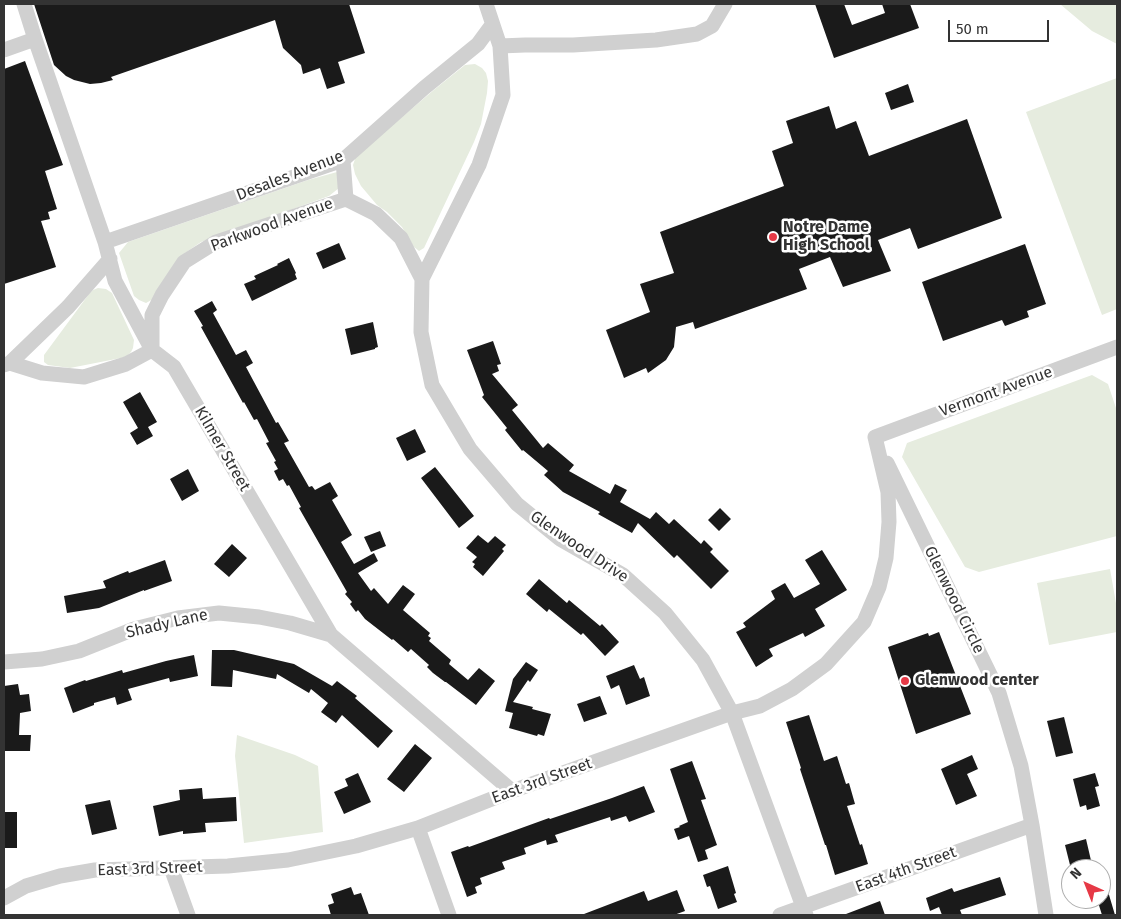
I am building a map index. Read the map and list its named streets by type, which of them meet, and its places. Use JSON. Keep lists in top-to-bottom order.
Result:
{
  "streets": {
    "street": [
      "Desales Avenue",
      "Parkwood Avenue",
      "Vermont Avenue",
      "Kilmer Street",
      "Glenwood Drive",
      "Glenwood Circle",
      "Shady Lane",
      "East 3rd Street",
      "East 4th Street"
    ]
  },
  "crossings": [
    ["Desales Avenue", "Kilmer Street"],
    ["Desales Avenue", "Glenwood Drive"],
    ["Parkwood Avenue", "Kilmer Street"],
    ["Vermont Avenue", "Glenwood Circle"],
    ["Vermont Avenue", "East 3rd Street"],
    ["Kilmer Street", "Shady Lane"],
    ["Kilmer Street", "East 3rd Street"],
    ["Glenwood Drive", "East 3rd Street"],
    ["Glenwood Drive", "East 4th Street"],
    ["Glenwood Circle", "East 3rd Street"],
    ["Glenwood Circle", "East 4th Street"]
  ],
  "places": ["Notre Dame High School", "Glenwood center"],
  "scale_bar": "50 m",
  "north": "top left"
}
